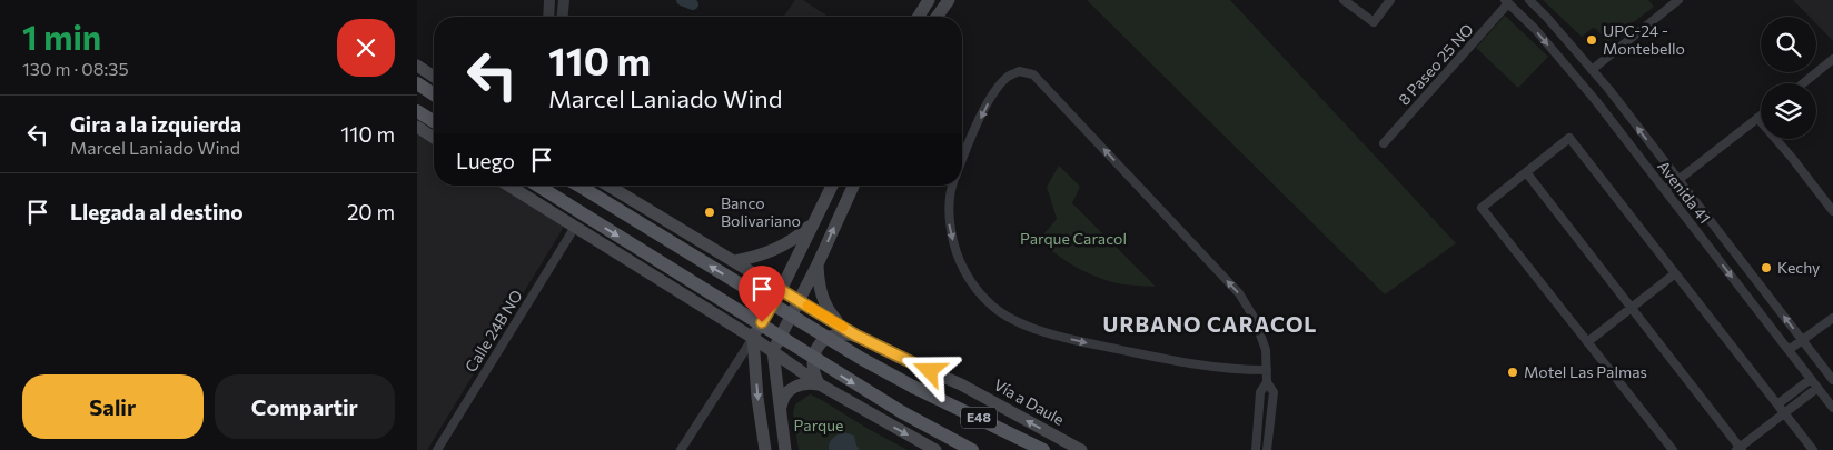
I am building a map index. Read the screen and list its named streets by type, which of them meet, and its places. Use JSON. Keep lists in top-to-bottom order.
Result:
{
  "streets": {
    "main road": ["Vía a Daule", "E48"],
    "street": ["8 Paseo 25 NO", "Avenida 41", "Calle 24B NO"]
  },
  "crossings": [
    ["8 Paseo 25 NO", "Avenida 41"],
    ["Vía a Daule", "E48"]
  ],
  "districts": ["URBANO CARACOL"],
  "parks": ["Parque Caracol", "Parque"],
  "places": [
    "UPC-24 - Montebello",
    "Banco Bolivariano",
    "Kechy",
    "Motel Las Palmas"
  ],
  "page": {
    "heading": ["1 min", "130 m · 08:35"],
    "turn": ["110 m", "Marcel Laniado Wind"],
    "list": [
      {
        "name": "Gira a la izquierda",
        "note": "Marcel Laniado Wind",
        "value": "110 m"
      },
      {
        "name": "Llegada al destino",
        "value": "20 m"
      }
    ],
    "then": "Luego",
    "buttons": ["Salir", "Compartir"]
  }
}
